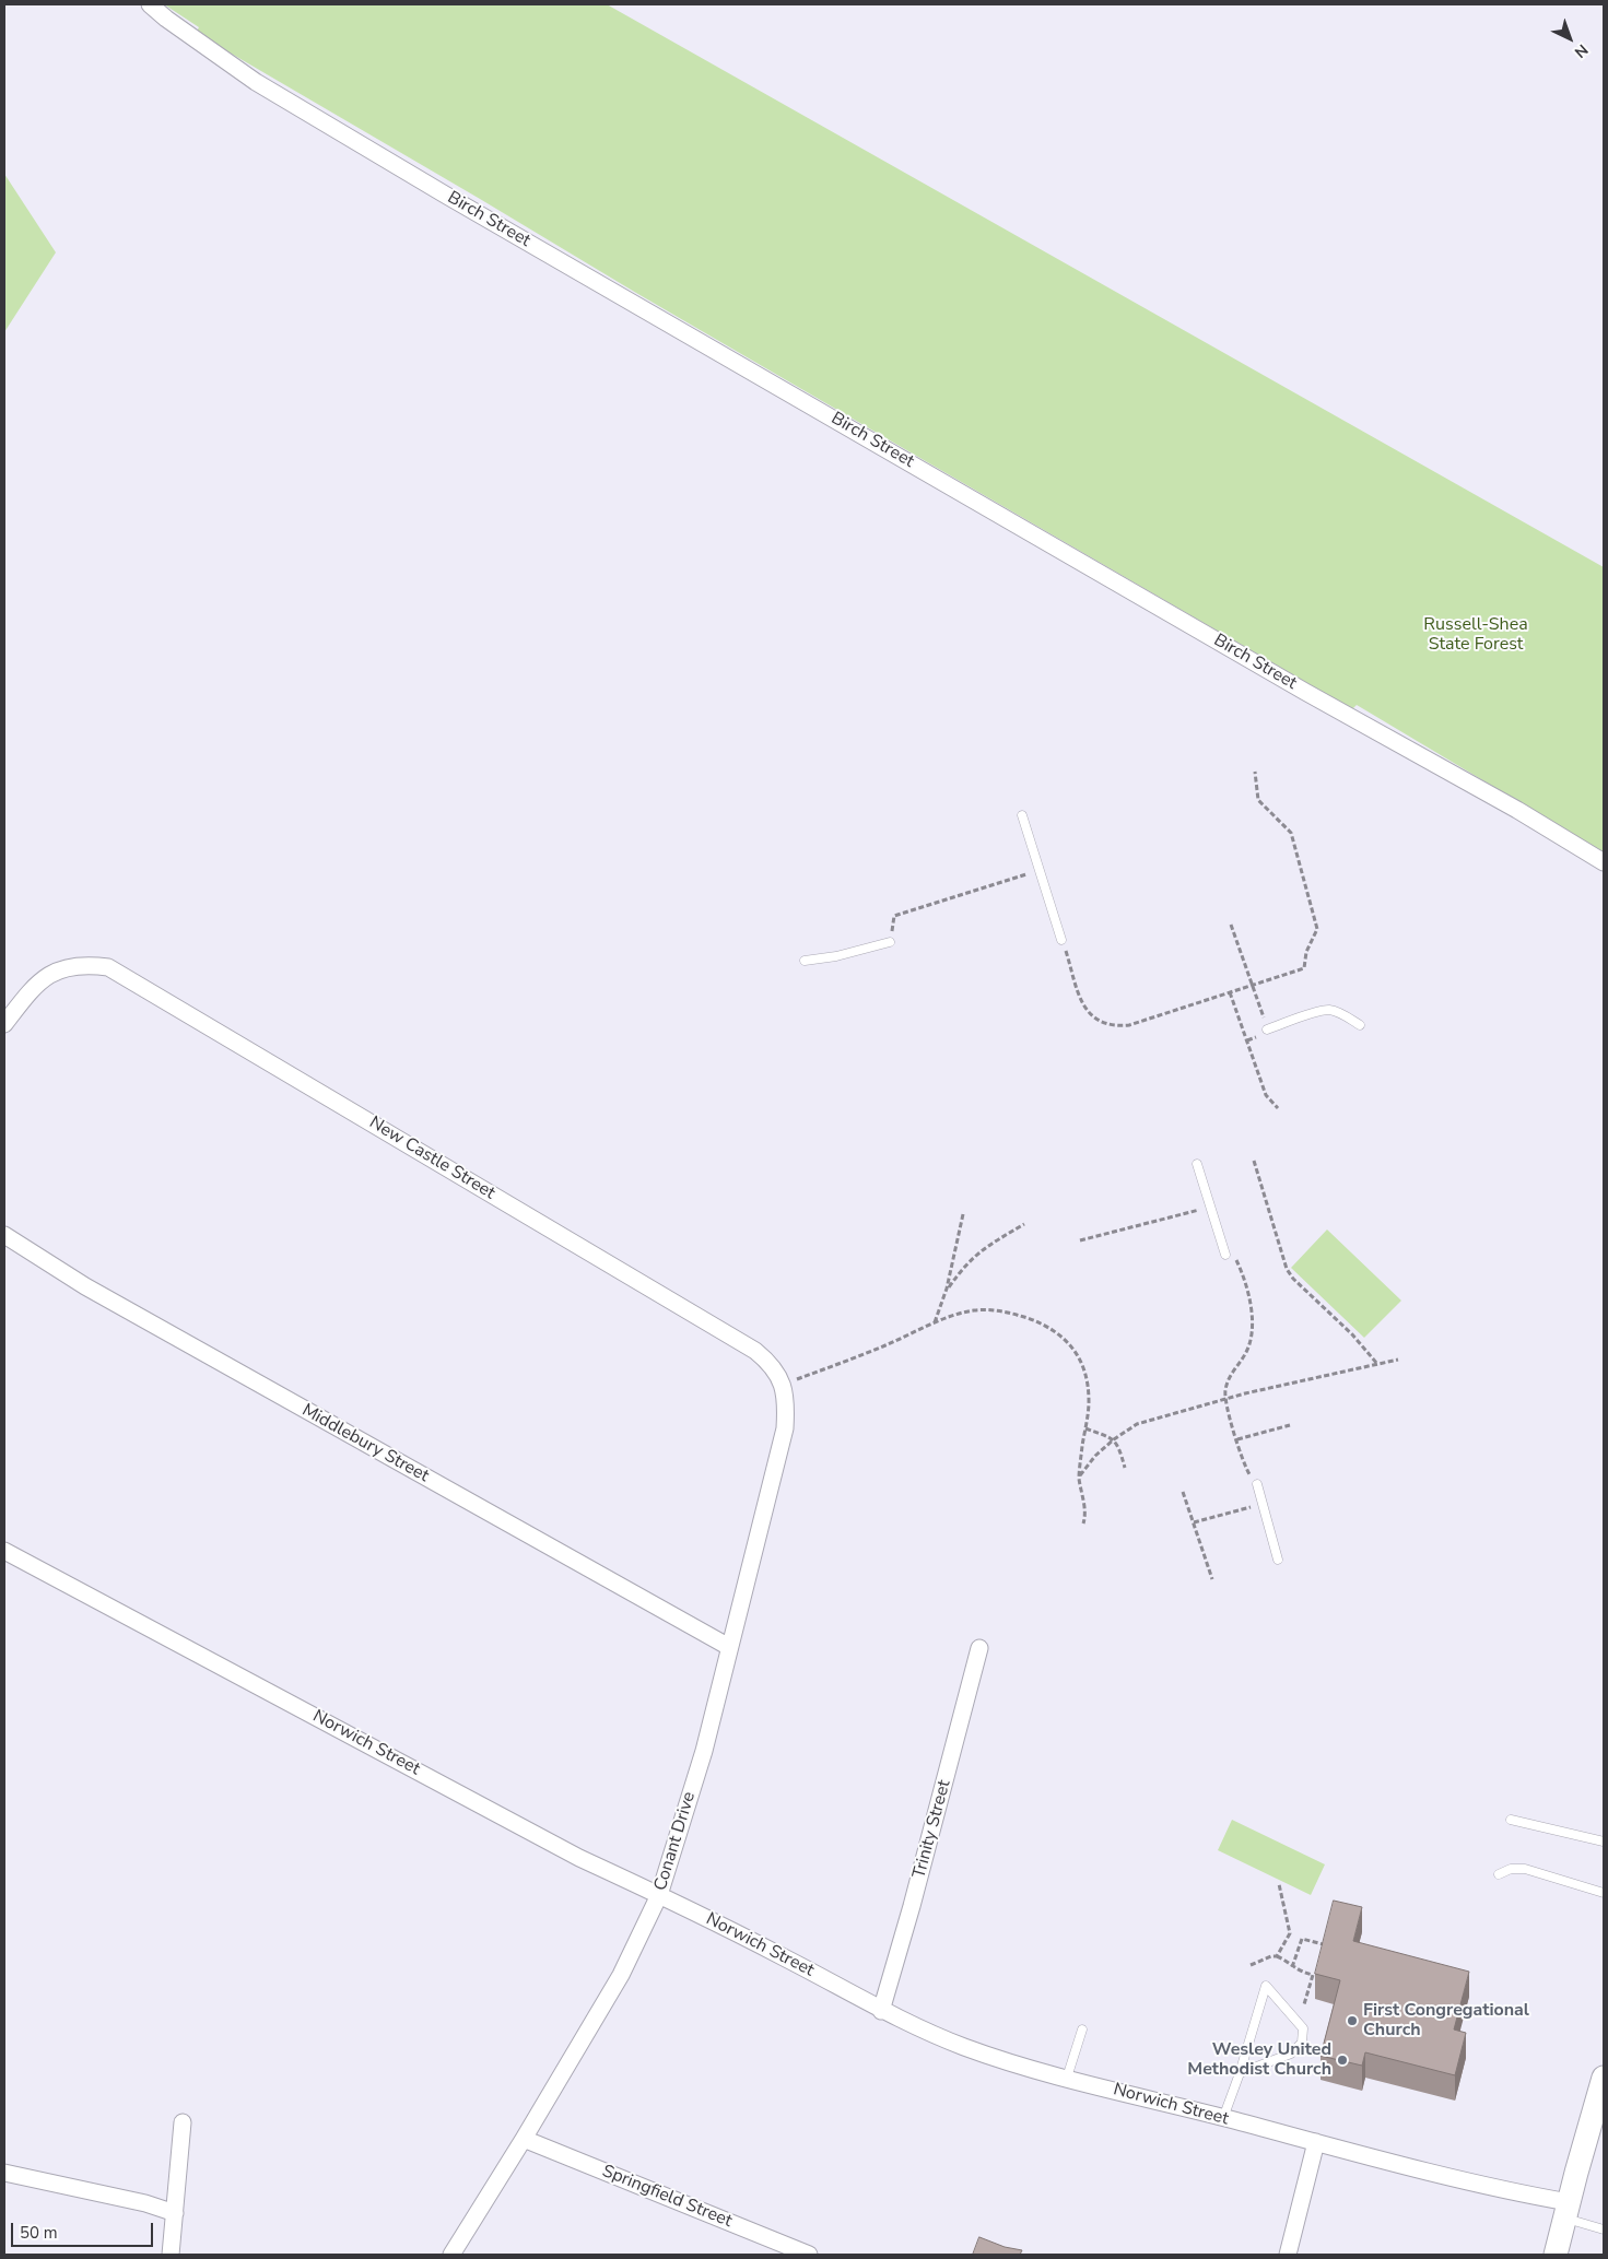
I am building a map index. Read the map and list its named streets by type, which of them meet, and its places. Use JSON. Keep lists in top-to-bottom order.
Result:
{
  "streets": {
    "street": [
      "Birch Street",
      "New Castle Street",
      "Middlebury Street",
      "Norwich Street",
      "Trinity Street",
      "Conant Drive",
      "Springfield Street"
    ]
  },
  "crossings": [
    ["New Castle Street", "Conant Drive"],
    ["Middlebury Street", "Conant Drive"],
    ["Norwich Street", "Trinity Street"],
    ["Norwich Street", "Conant Drive"],
    ["Conant Drive", "Springfield Street"]
  ],
  "parks": ["Russell-Shea State Forest"],
  "places": ["First Congregational Church", "Wesley United Methodist Church"],
  "scale_bar": "50 m",
  "north": "bottom right"
}
